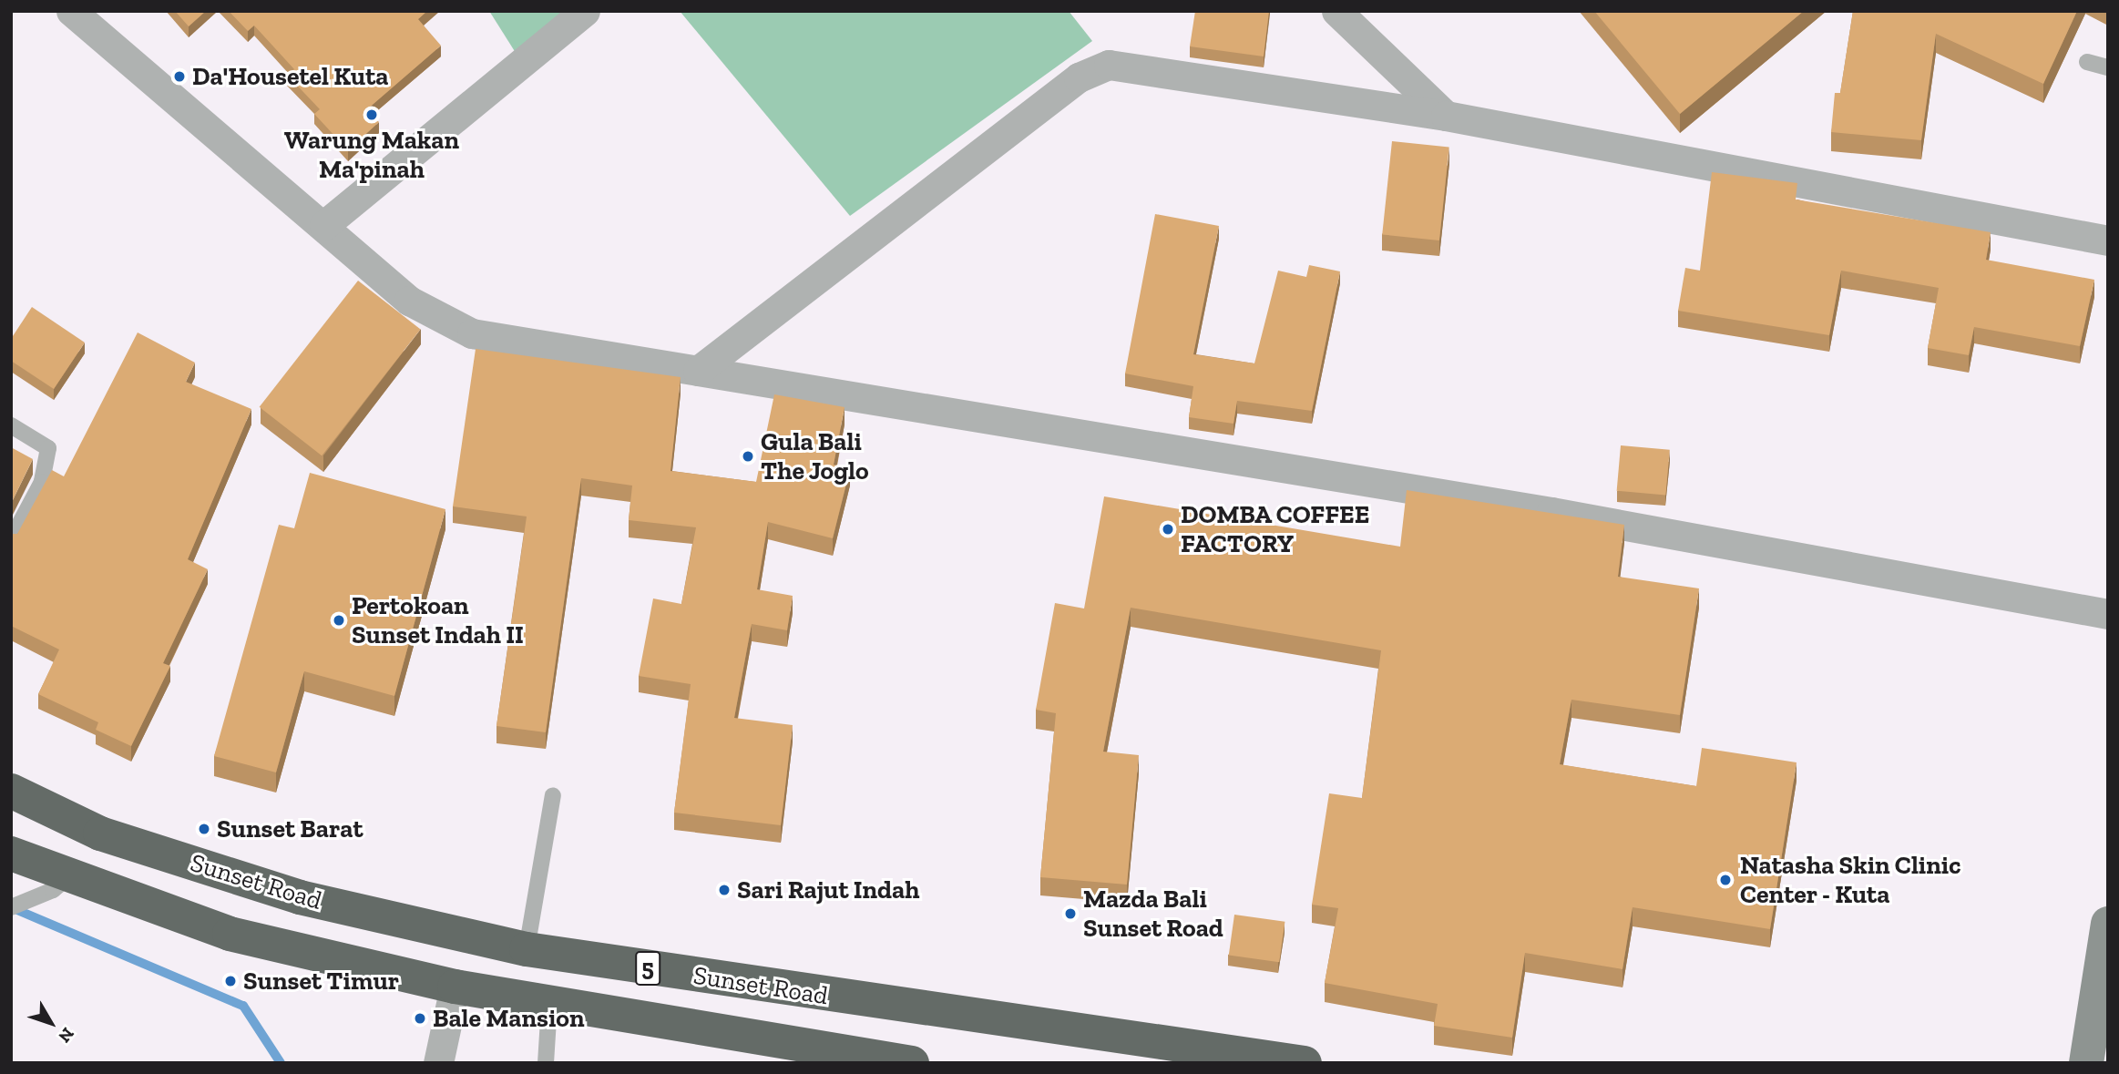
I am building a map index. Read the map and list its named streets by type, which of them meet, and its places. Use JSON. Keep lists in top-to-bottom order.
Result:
{
  "streets": {
    "highway": ["Sunset Road", "5"]
  },
  "places": [
    "Da'Housetel Kuta",
    "Warung Makan Ma'pinah",
    "Gula Bali The Joglo",
    "DOMBA COFFEE FACTORY",
    "Pertokoan Sunset Indah II",
    "Sunset Barat",
    "Natasha Skin Clinic Center - Kuta",
    "Sari Rajut Indah",
    "Mazda Bali Sunset Road",
    "Sunset Timur",
    "Bale Mansion"
  ],
  "north": "bottom right"
}
